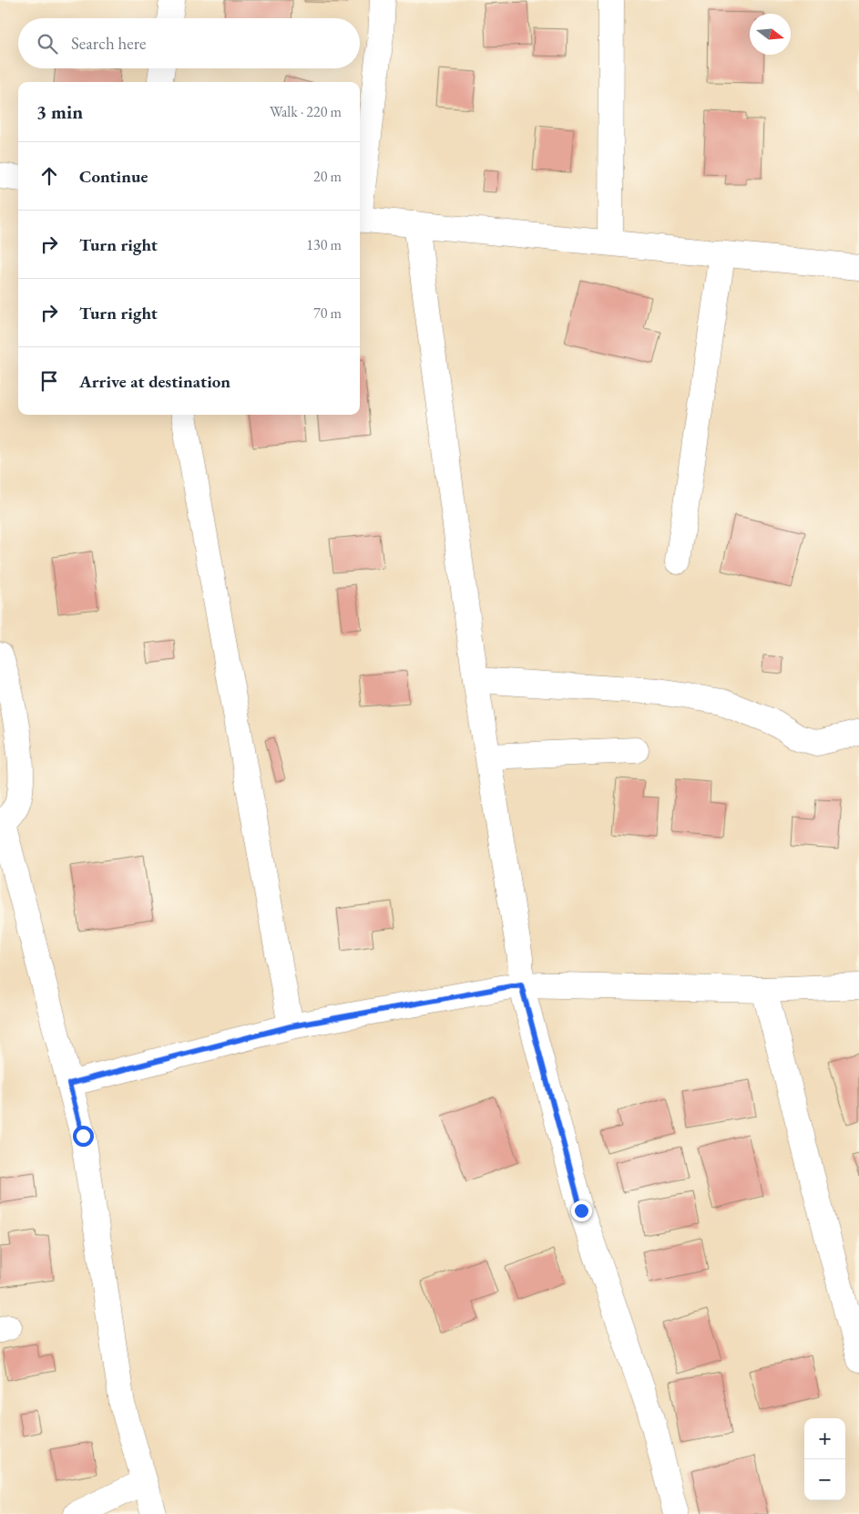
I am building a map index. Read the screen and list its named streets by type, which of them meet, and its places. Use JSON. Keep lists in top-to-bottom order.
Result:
{
  "north": "right",
  "page": {
    "search": "Search here",
    "heading": ["3 min", "Walk · 220 m"],
    "list": [
      ["Continue", "20 m"],
      ["Turn right", "130 m"],
      ["Turn right", "70 m"],
      "Arrive at destination"
    ],
    "map_buttons": ["+", "−"]
  }
}
